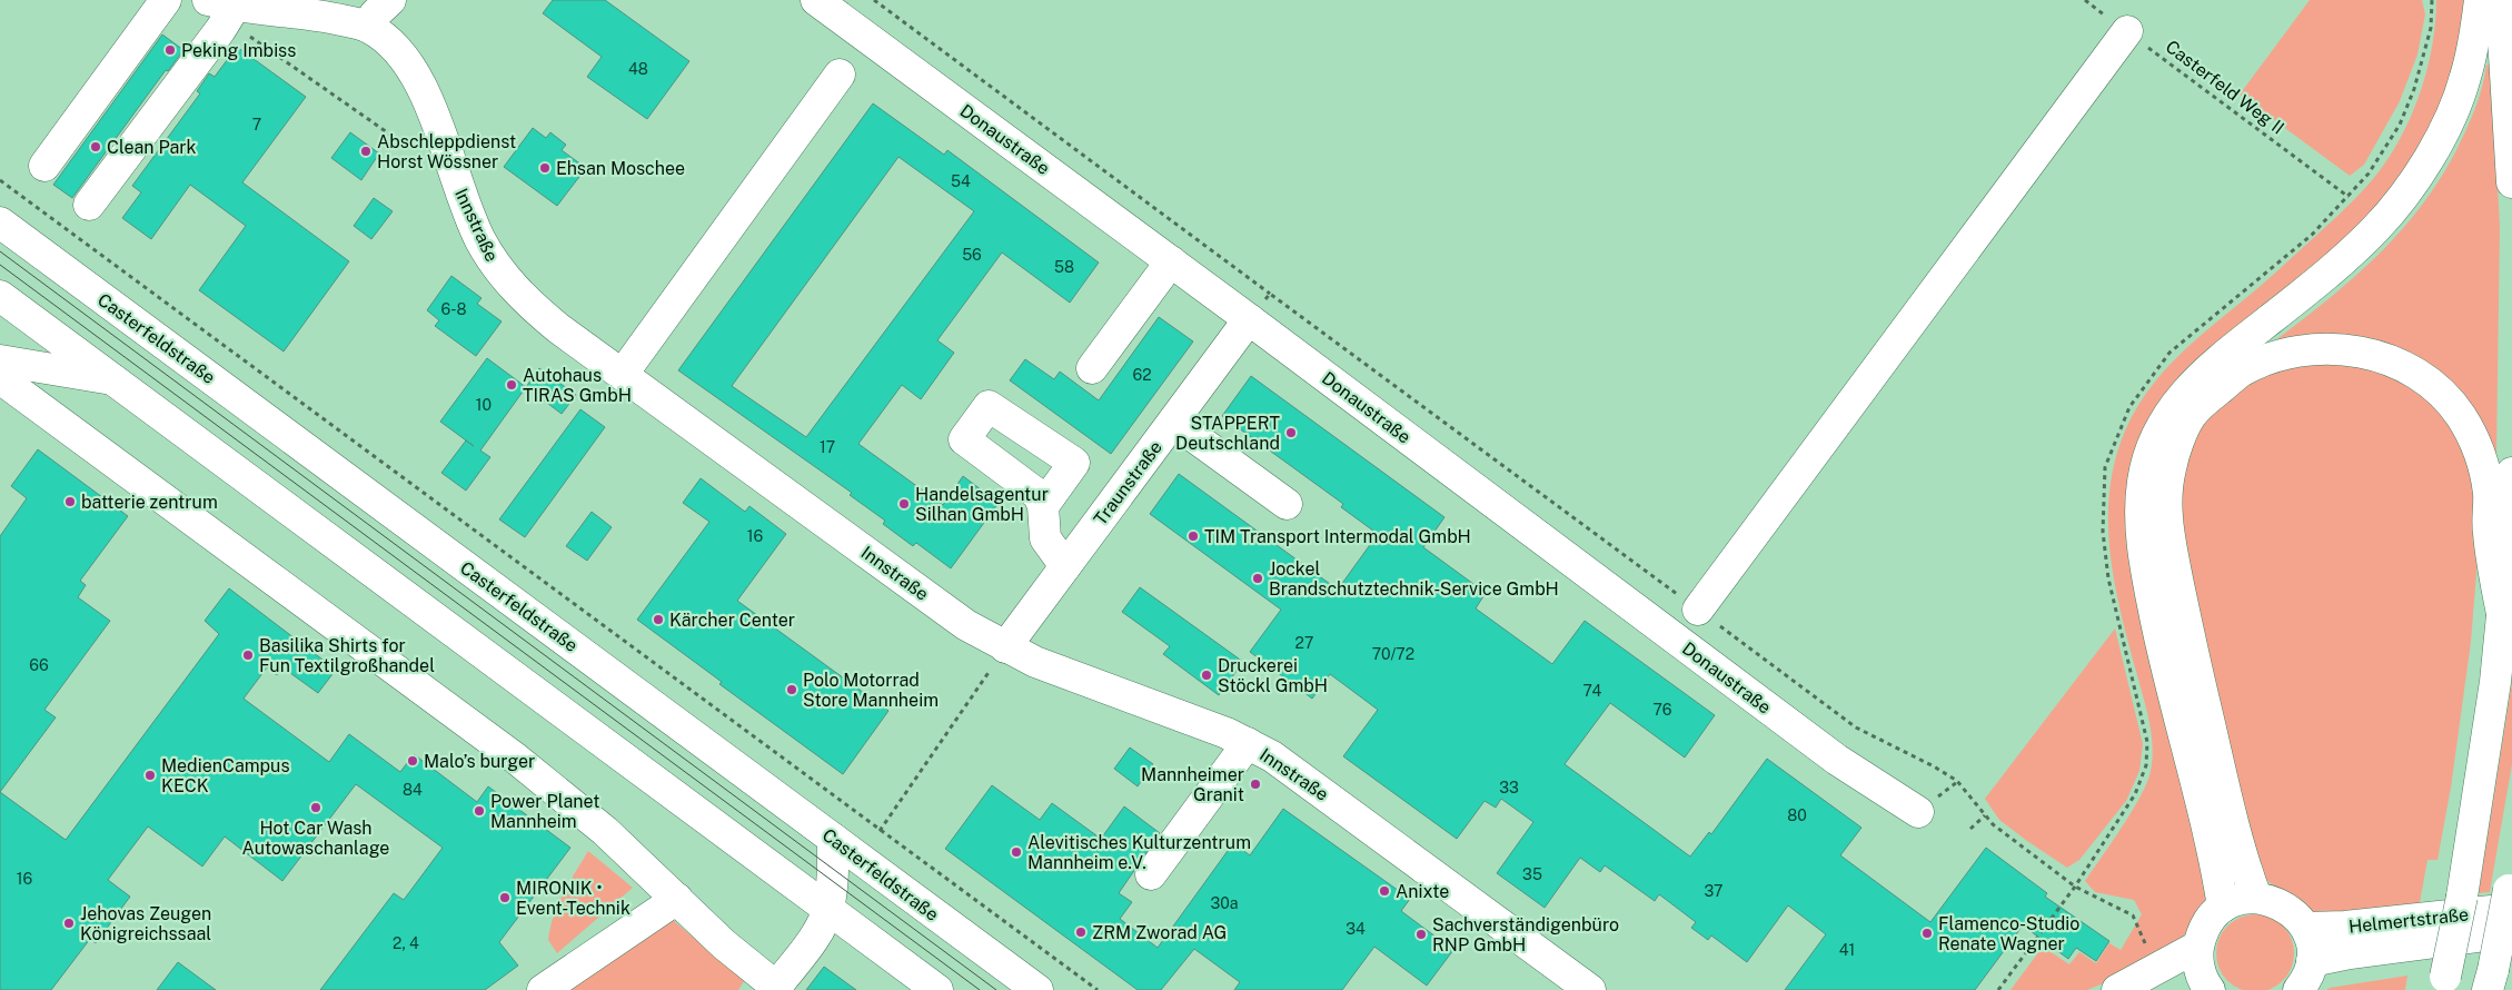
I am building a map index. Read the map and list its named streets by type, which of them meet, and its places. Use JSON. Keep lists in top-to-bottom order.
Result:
{
  "streets": {
    "main road": [
      "Donaustraße",
      "Innstraße",
      "Casterfeldstraße",
      "Traunstraße",
      "Helmertstraße"
    ],
    "path": ["Casterfeld Weg II"]
  },
  "crossings": [
    ["Donaustraße", "Traunstraße"],
    ["Innstraße", "Traunstraße"]
  ],
  "places": [
    "Peking Imbiss",
    "Clean Park",
    "Abschleppdienst Horst Wössner",
    "Ehsan Moschee",
    "Autohaus TIRAS GmbH",
    "STAPPERT Deutschland",
    "batterie zentrum",
    "Handelsagentur Silhan GmbH",
    "TIM Transport Intermodal GmbH",
    "Jockel Brandschutztechnik-Service GmbH",
    "Kärcher Center",
    "Basilika Shirts for Fun Textilgroßhandel",
    "Druckerei Stöckl GmbH",
    "Polo Motorrad Store Mannheim",
    "Malo’s burger",
    "MedienCampus KECK",
    "Mannheimer Granit",
    "Hot Car Wash Autowaschanlage",
    "Power Planet Mannheim",
    "Alevitisches Kulturzentrum Mannheim e.V.",
    "Anixte",
    "MIRONIK • Event-Technik",
    "Jehovas Zeugen Königreichssaal",
    "ZRM Zworad AG",
    "Flamenco-Studio Renate Wagner",
    "Sachverständigenbüro RNP GmbH"
  ],
  "house_numbers": [
    "48",
    "7",
    "54",
    "56",
    "58",
    "6-8",
    "62",
    "10",
    "17",
    "16",
    "27",
    "70/72",
    "66",
    "74",
    "76",
    "33",
    "84",
    "80",
    "35",
    "16",
    "37",
    "30a",
    "34",
    "2, 4",
    "41"
  ]
}
